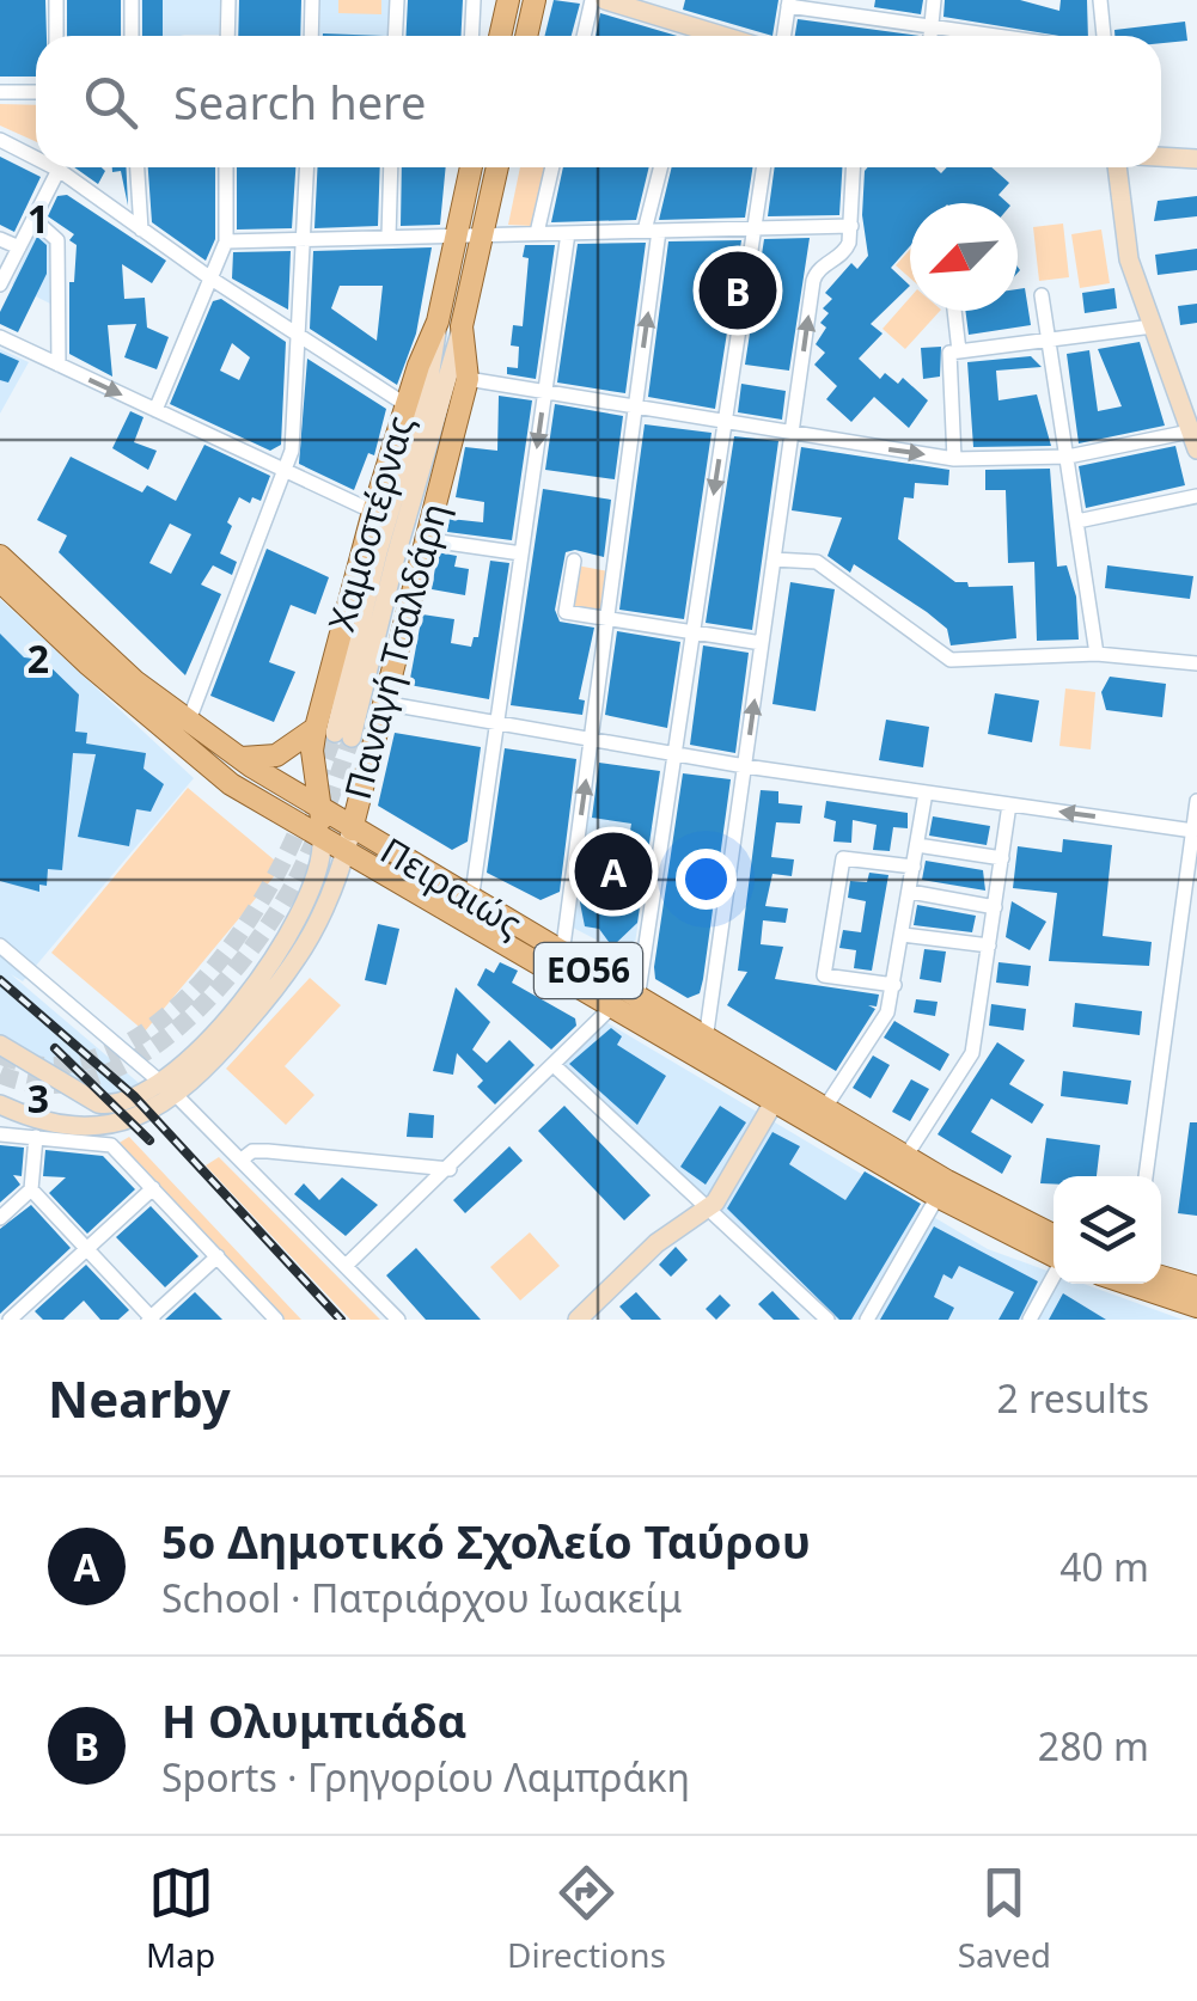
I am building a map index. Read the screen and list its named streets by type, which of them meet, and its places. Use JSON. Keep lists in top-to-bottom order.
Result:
{
  "streets": {
    "main road": [
      "Χαμοστέρνας",
      "Παναγή Τσαλδάρη",
      "Πειραιώς",
      "ΕΟ56"
    ]
  },
  "crossings": [
    ["Χαμοστέρνας", "Παναγή Τσαλδάρη"],
    ["Χαμοστέρνας", "Πειραιώς"],
    ["Παναγή Τσαλδάρη", "Πειραιώς"]
  ],
  "north": "bottom left",
  "page": {
    "search": "Search here",
    "pins": ["B", "A"],
    "heading": ["Nearby", "2 results"],
    "list": [
      {
        "mark": "A",
        "name": "5ο Δημοτικό Σχολείο Ταύρου",
        "note": "School · Πατριάρχου Ιωακείμ",
        "value": "40 m"
      },
      {
        "mark": "B",
        "name": "Η Ολυμπιάδα",
        "note": "Sports · Γρηγορίου Λαμπράκη",
        "value": "280 m"
      }
    ],
    "nav": ["Map", "Directions", "Saved"]
  },
  "grid": {
    "rows": ["1", "2", "3"]
  }
}
